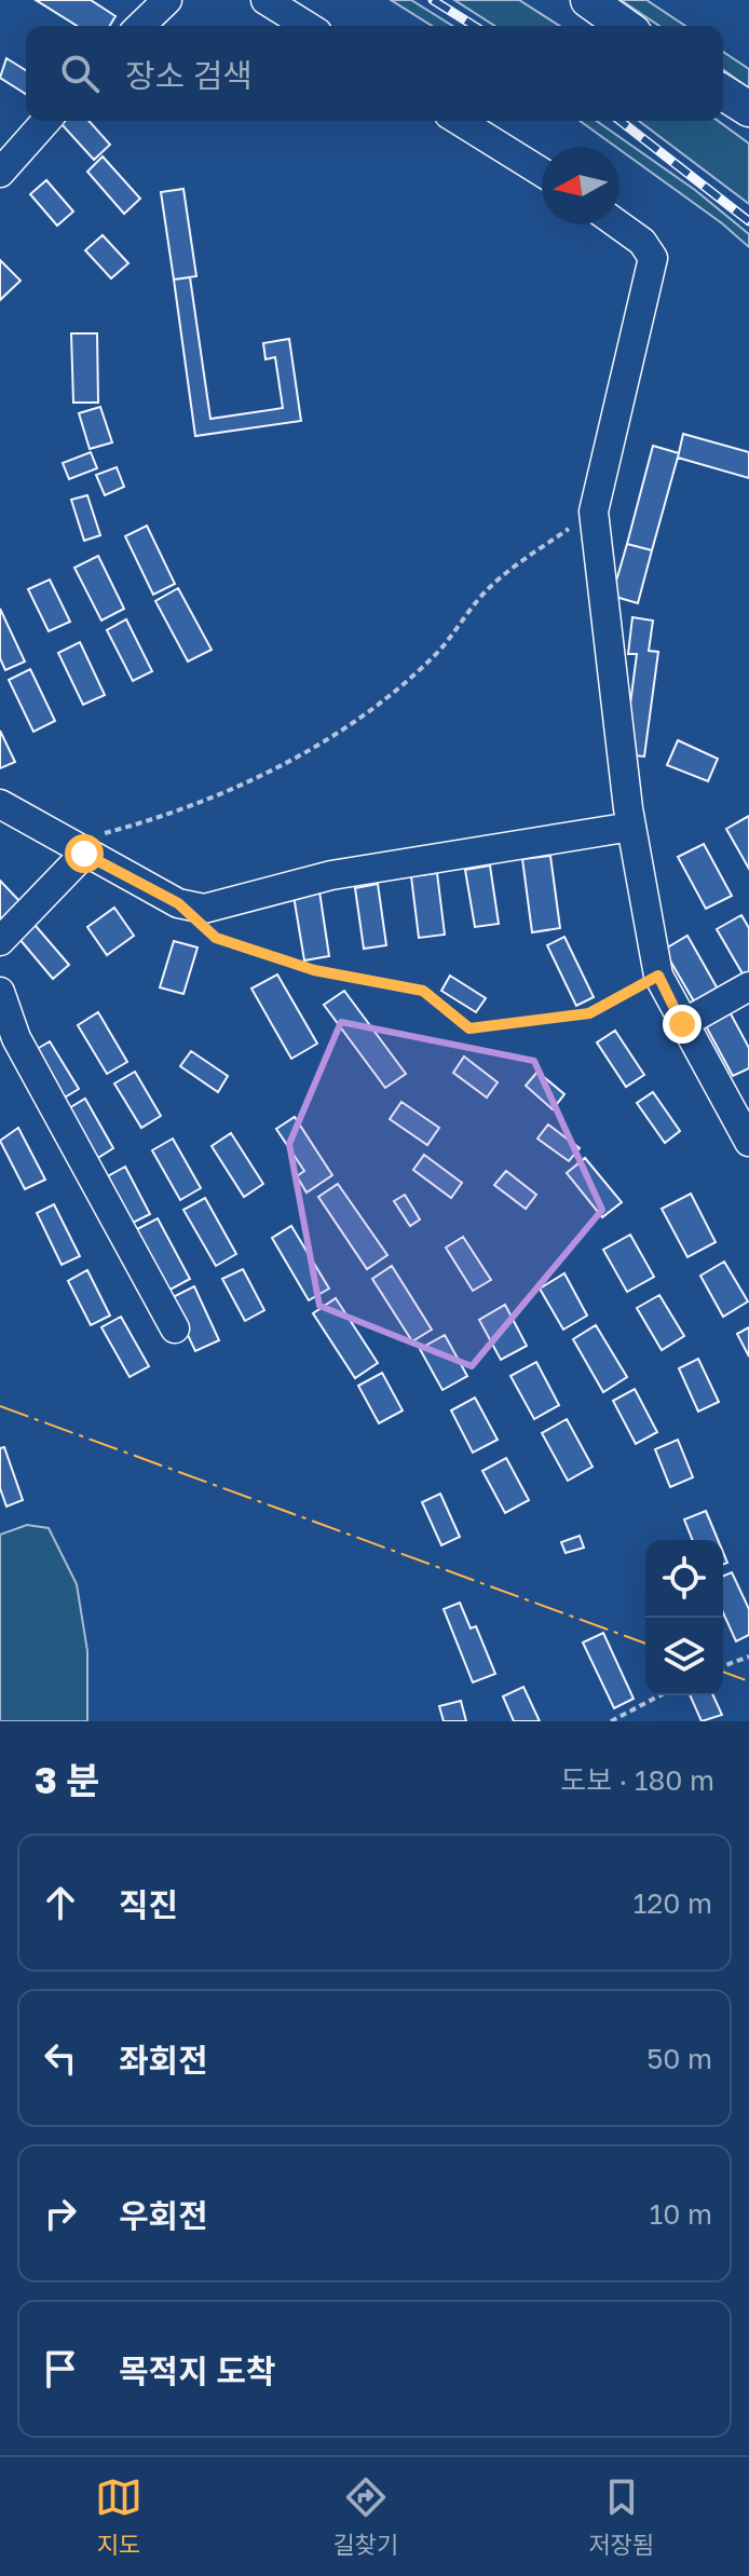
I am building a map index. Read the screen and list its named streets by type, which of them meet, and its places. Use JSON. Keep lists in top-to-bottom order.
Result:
{
  "north": "left",
  "page": {
    "search": "장소 검색",
    "heading": ["3 분", "도보 · 180 m"],
    "list": [
      ["직진", "120 m"],
      ["좌회전", "50 m"],
      ["우회전", "10 m"],
      "목적지 도착"
    ],
    "nav": ["지도", "길찾기", "저장됨"]
  }
}
